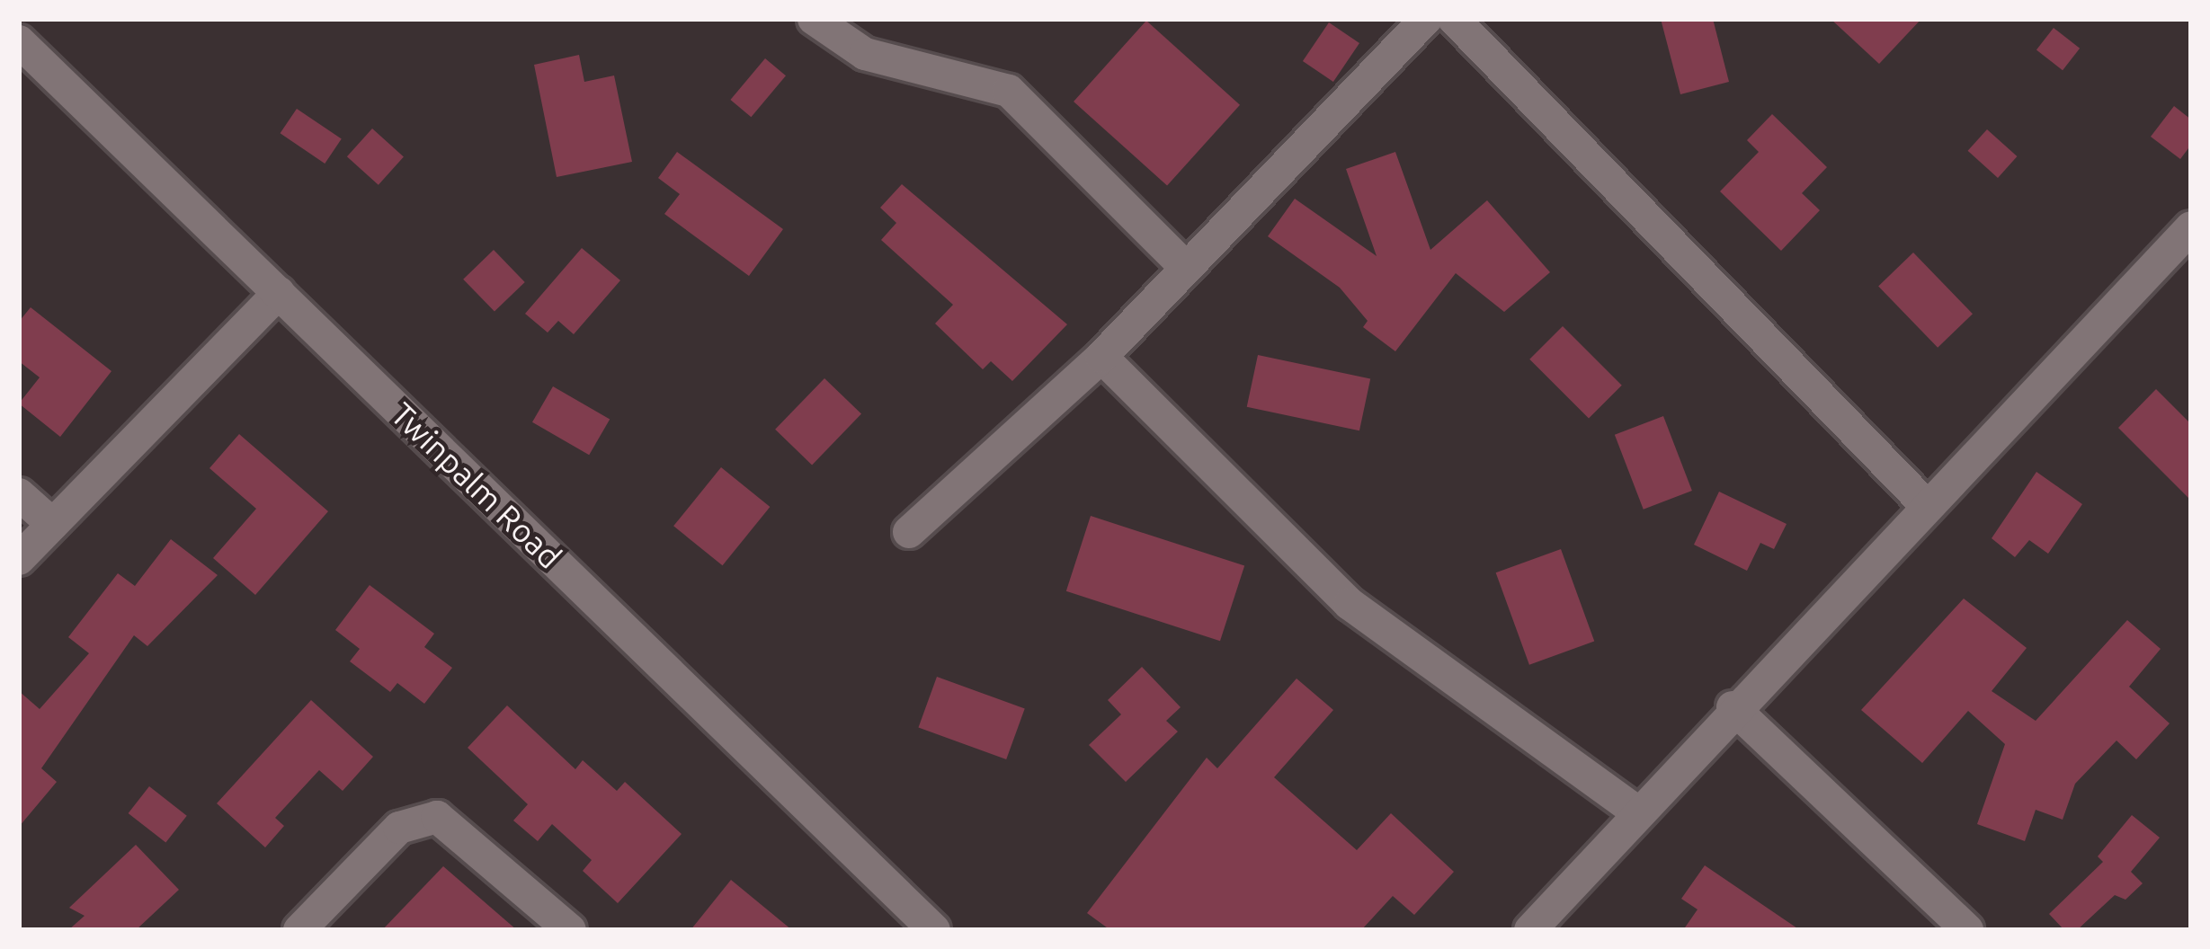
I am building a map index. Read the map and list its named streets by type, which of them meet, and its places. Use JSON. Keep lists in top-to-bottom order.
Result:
{
  "streets": {
    "street": ["Twinpalm Road"]
  }
}
